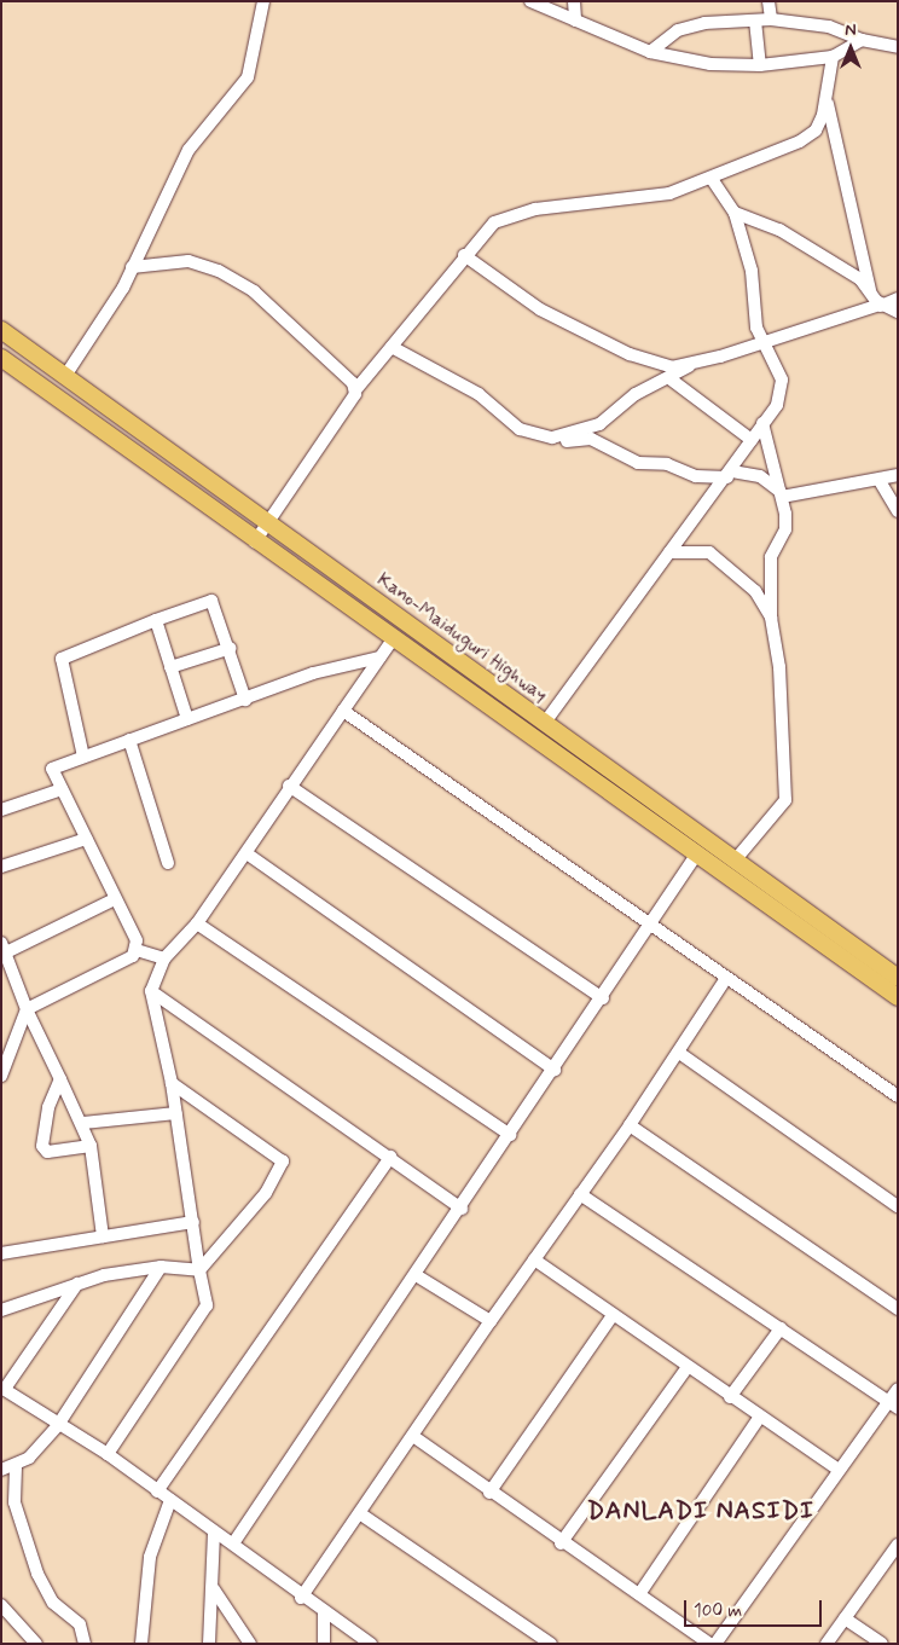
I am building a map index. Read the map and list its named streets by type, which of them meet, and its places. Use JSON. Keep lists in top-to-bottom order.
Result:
{
  "streets": {
    "highway": ["Kano-Maiduguri Highway"]
  },
  "districts": ["DANLADI NASIDI"],
  "scale_bar": "100 m",
  "north": "top"
}
